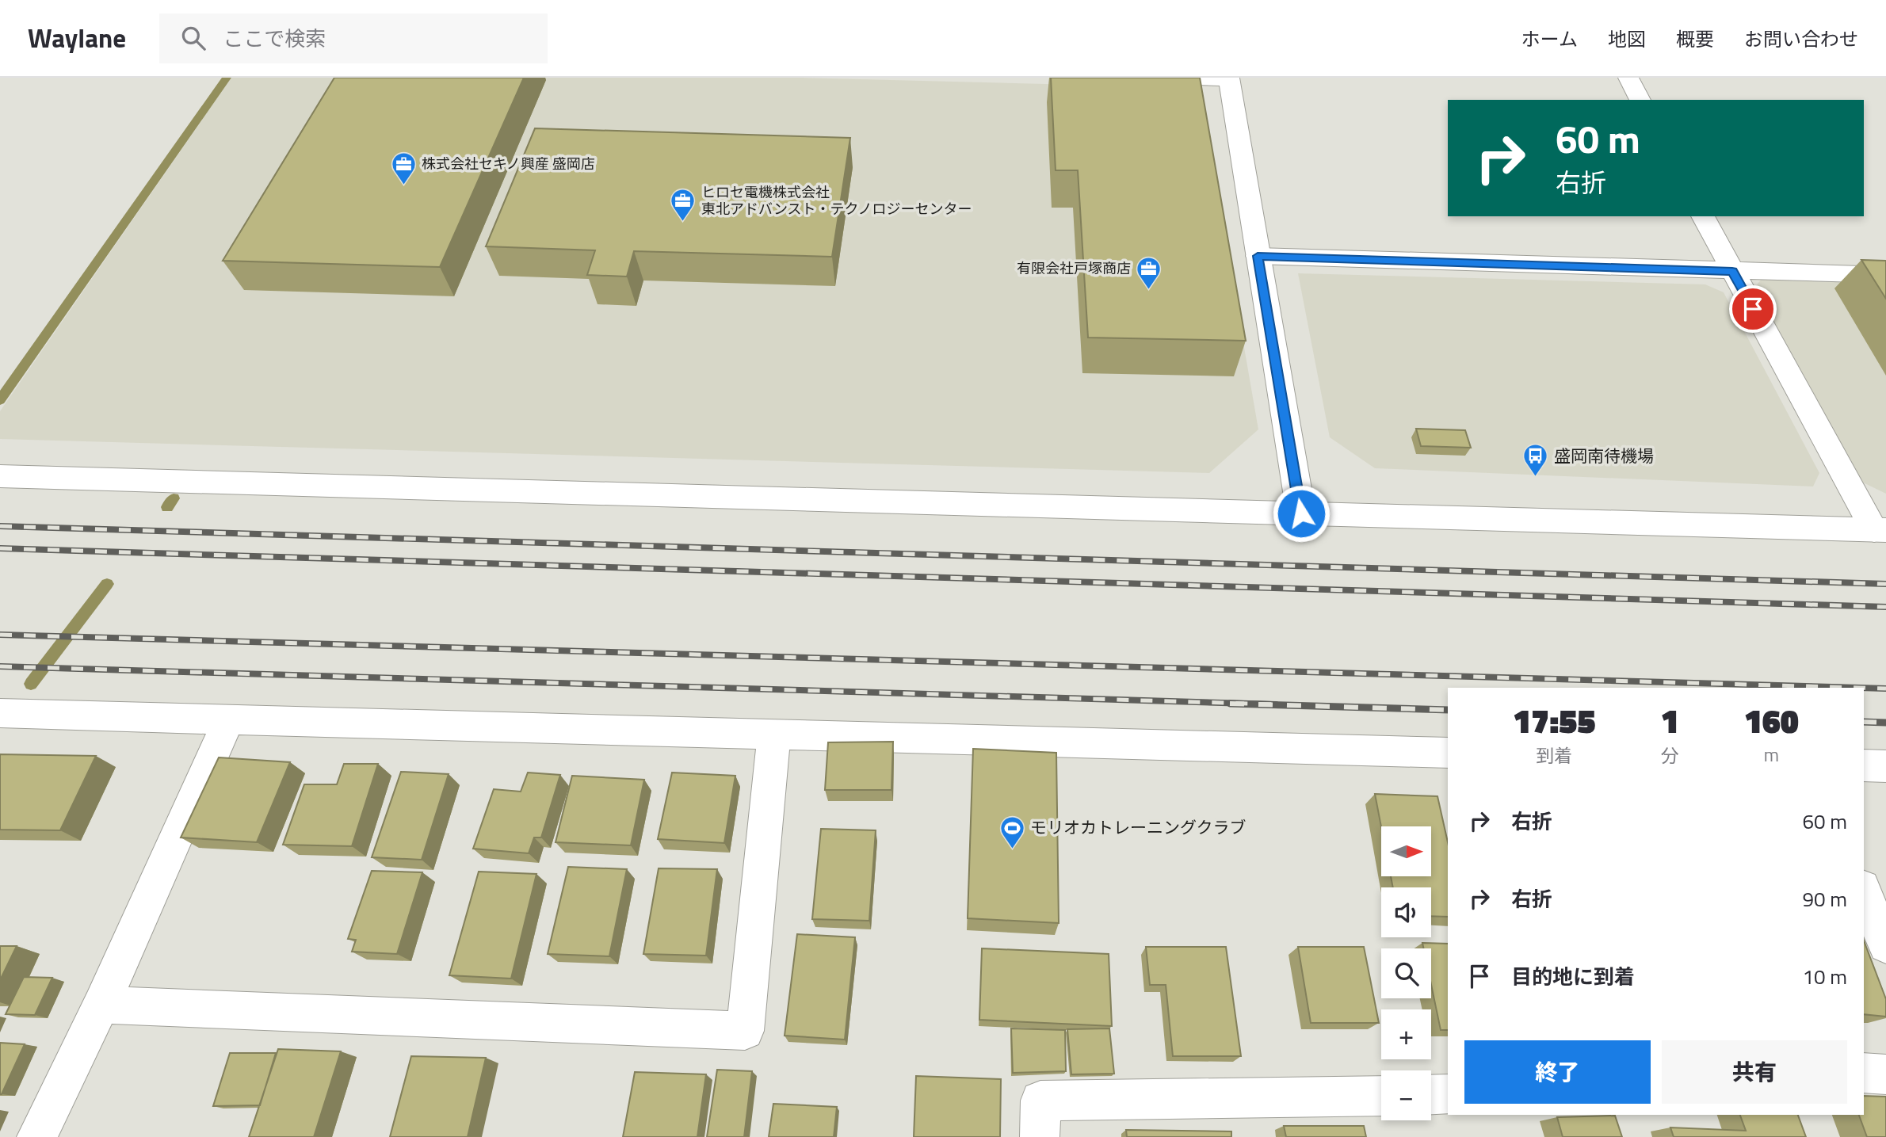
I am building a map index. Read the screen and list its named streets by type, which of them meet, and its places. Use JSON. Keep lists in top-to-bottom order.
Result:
{
  "places": {
    "office": ["株式会社セキノ興産 盛岡店", "ヒロセ電機株式会社 東北アドバンスト・テクノロジーセンター", "有限会社戸塚商店"],
    "bus stop": ["盛岡南待機場"],
    "sports": ["モリオカトレーニングクラブ"]
  },
  "north": "right",
  "page": {
    "header": "Waylane",
    "search": "ここで検索",
    "nav": [
      "ホーム",
      "地図",
      "概要",
      "お問い合わせ"
    ],
    "turn": ["60 m", "右折"],
    "eta": [
      "17:55",
      "到着",
      "1",
      "分",
      "160",
      "m"
    ],
    "list": [
      {
        "name": "右折",
        "value": "60 m"
      },
      {
        "name": "右折",
        "value": "90 m"
      },
      {
        "name": "目的地に到着",
        "value": "10 m"
      }
    ],
    "map_buttons": ["+", "−"],
    "buttons": ["終了", "共有"]
  }
}
